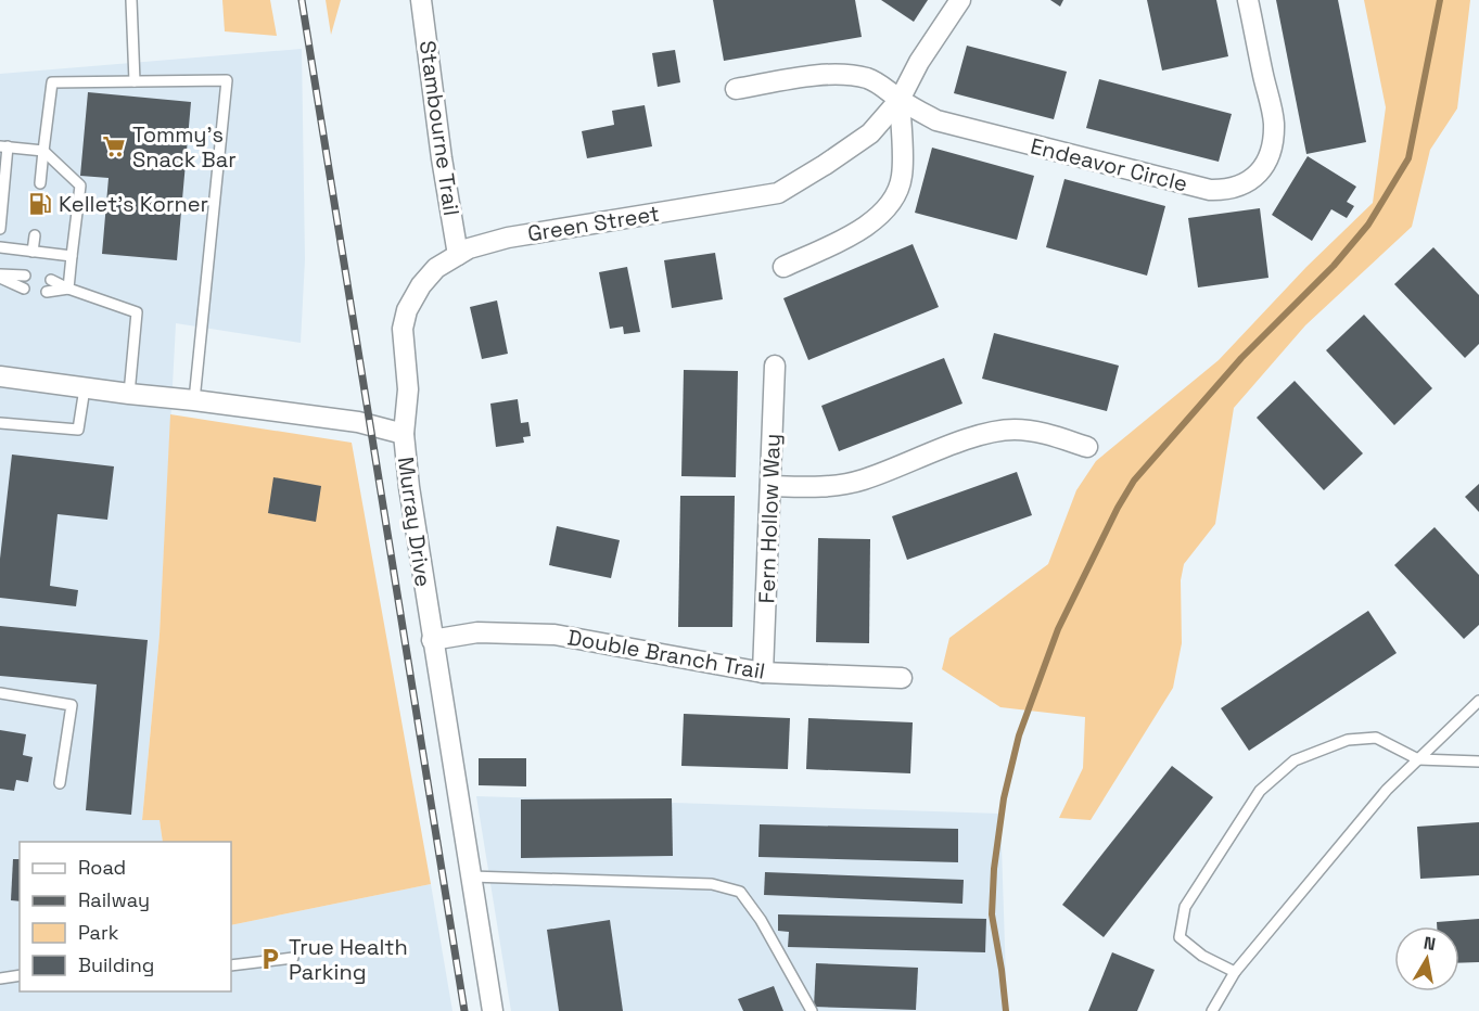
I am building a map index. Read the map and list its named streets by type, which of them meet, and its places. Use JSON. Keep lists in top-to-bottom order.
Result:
{
  "streets": {
    "street": [
      "Stambourne Trail",
      "Endeavor Circle",
      "Green Street",
      "Fern Hollow Way",
      "Murray Drive",
      "Double Branch Trail"
    ]
  },
  "crossings": [
    ["Stambourne Trail", "Green Street"],
    ["Endeavor Circle", "Green Street"],
    ["Green Street", "Murray Drive"],
    ["Fern Hollow Way", "Double Branch Trail"],
    ["Murray Drive", "Double Branch Trail"]
  ],
  "places": {
    "supermarket": ["Tommy's Snack Bar"],
    "fuel station": ["Kellet's Korner"],
    "parking": ["True Health Parking"]
  },
  "legend": [
    "Road",
    "Railway",
    "Park",
    "Building"
  ],
  "north": "top"
}
